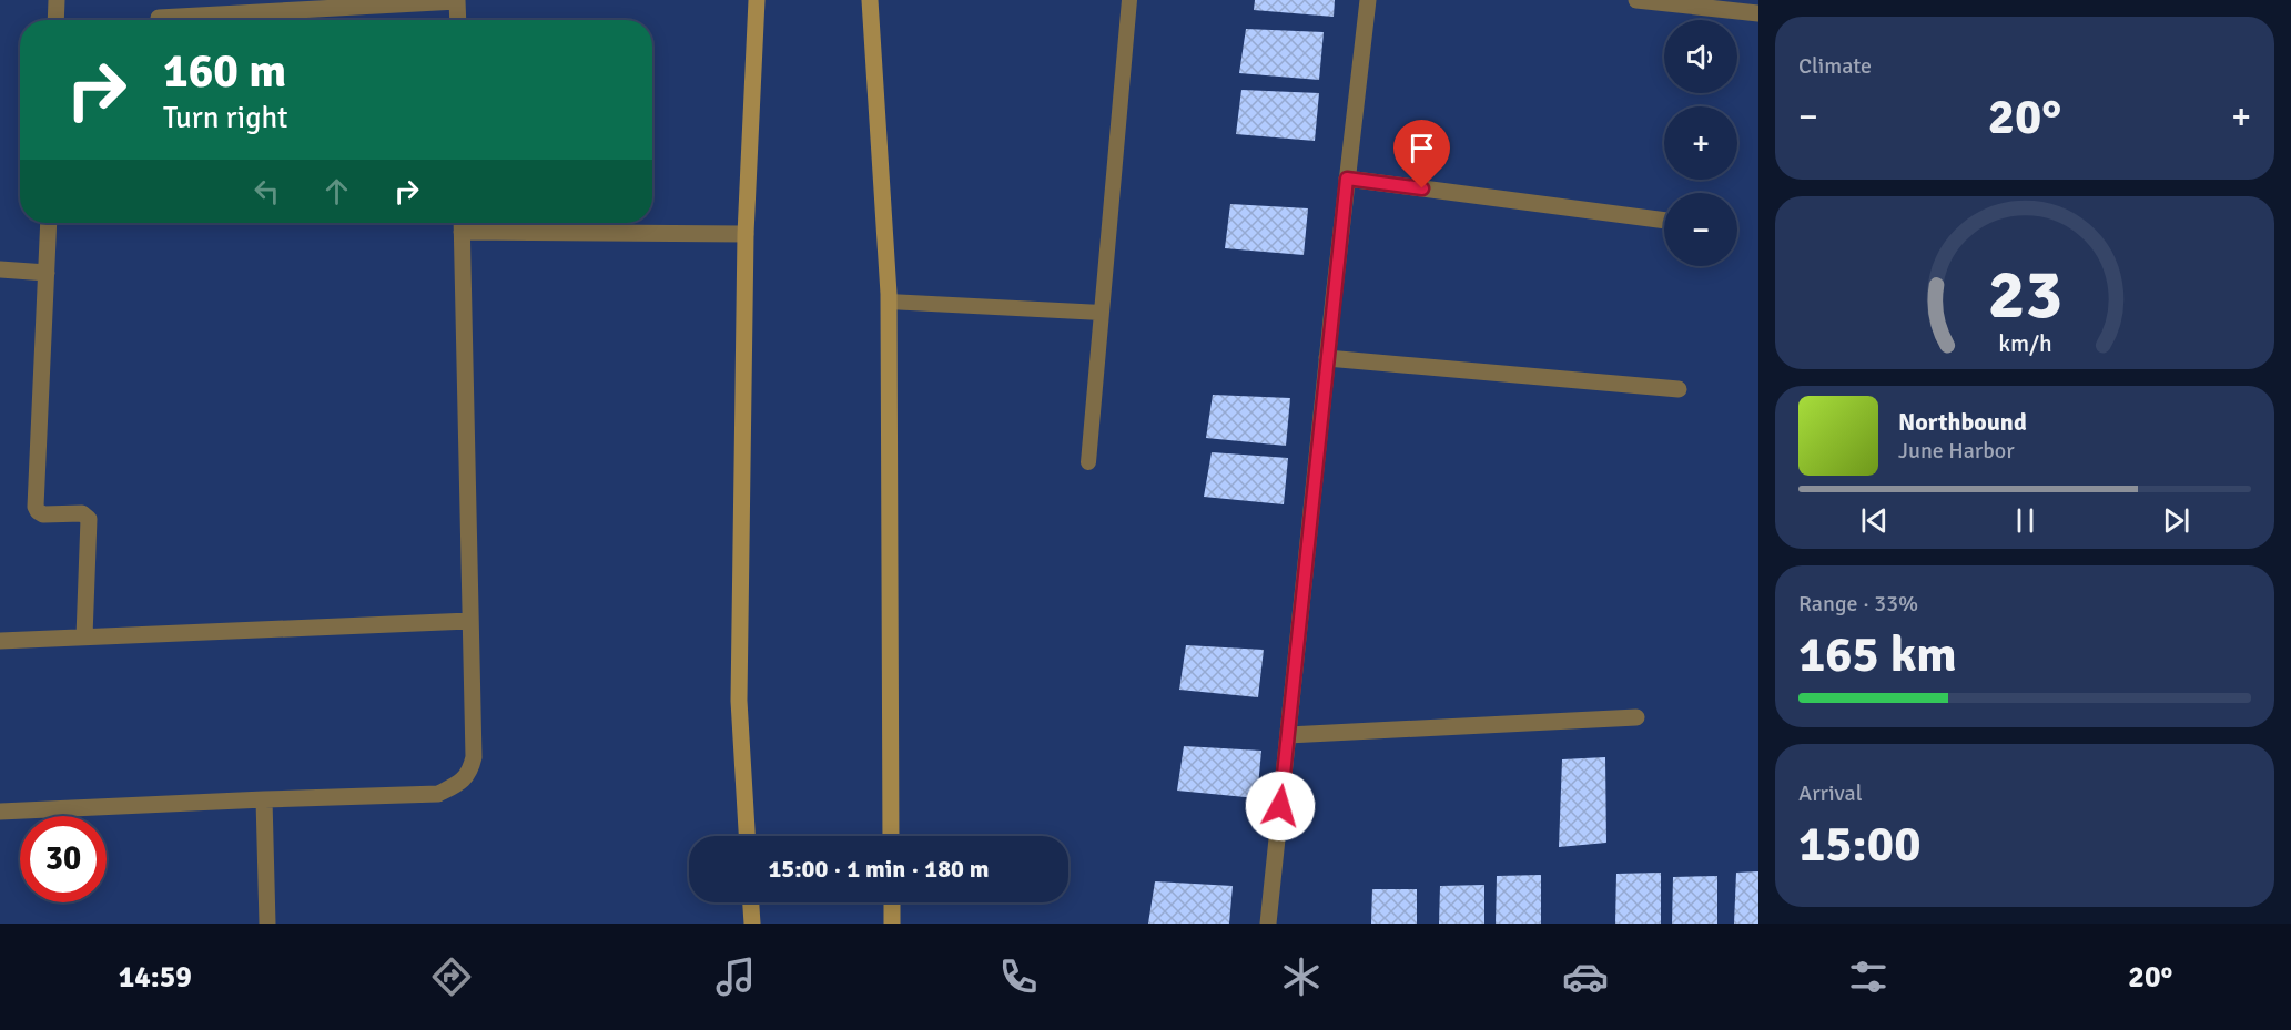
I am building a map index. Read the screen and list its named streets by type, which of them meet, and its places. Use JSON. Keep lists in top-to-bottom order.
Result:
{
  "page": {
    "tile": [
      "Climate",
      ["Range · 33%", "165 km"],
      ["Arrival", "15:00"]
    ],
    "map_buttons": ["+", "−"],
    "turn": ["160 m", "Turn right"],
    "heat": ["−", "20°", "+"],
    "song": ["Northbound", "June Harbor"],
    "limit": "30",
    "trip": "15:00 · 1 min · 180 m",
    "tabs": ["14:59", "20°"],
    "gauge": ["23", "km/h"]
  }
}
